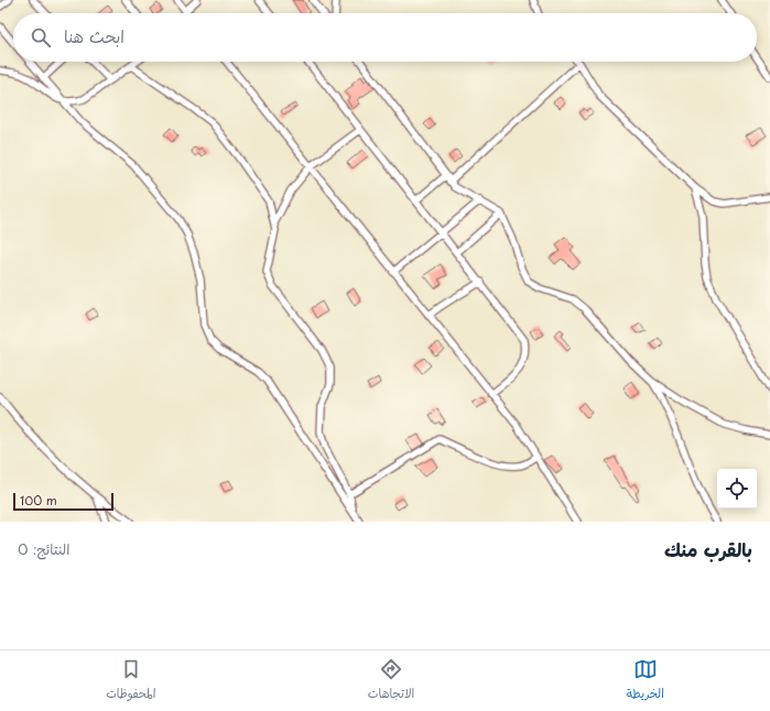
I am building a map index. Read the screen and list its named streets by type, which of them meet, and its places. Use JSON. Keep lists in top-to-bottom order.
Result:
{
  "scale_bar": "100 m",
  "page": {
    "search": "ابحث هنا",
    "scale": "100 m",
    "heading": ["بالقرب منك", "النتائج: 0"],
    "nav": ["الخريطة", "الاتجاهات", "المحفوظات"]
  }
}
